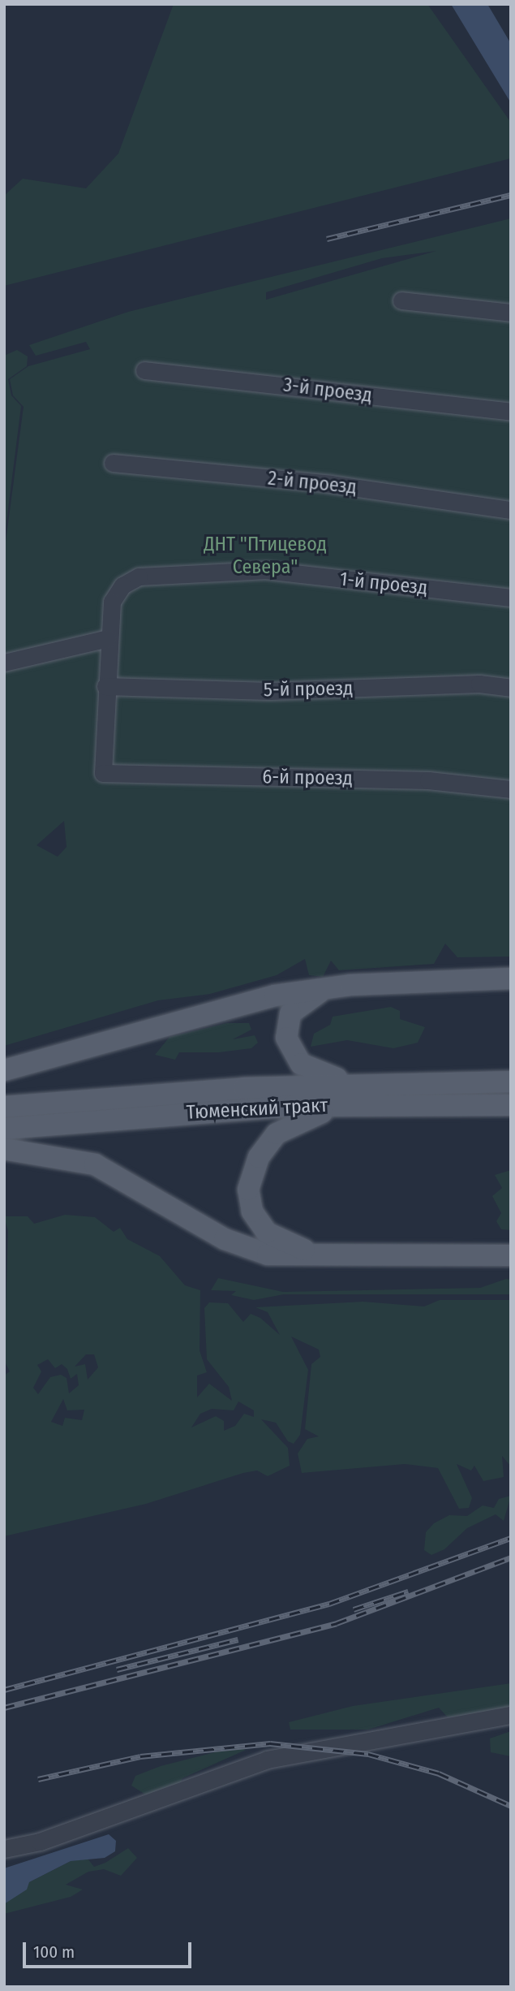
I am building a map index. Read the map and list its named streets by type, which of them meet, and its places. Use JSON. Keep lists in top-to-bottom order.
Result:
{
  "streets": {
    "main road": ["Тюменский тракт"],
    "street": [
      "3-й проезд",
      "2-й проезд",
      "1-й проезд",
      "5-й проезд",
      "6-й проезд"
    ]
  },
  "crossings": [
    ["5-й проезд", "6-й проезд"]
  ],
  "parks": ["ДНТ \"Птицевод Севера\""],
  "scale_bar": "100 m"
}
